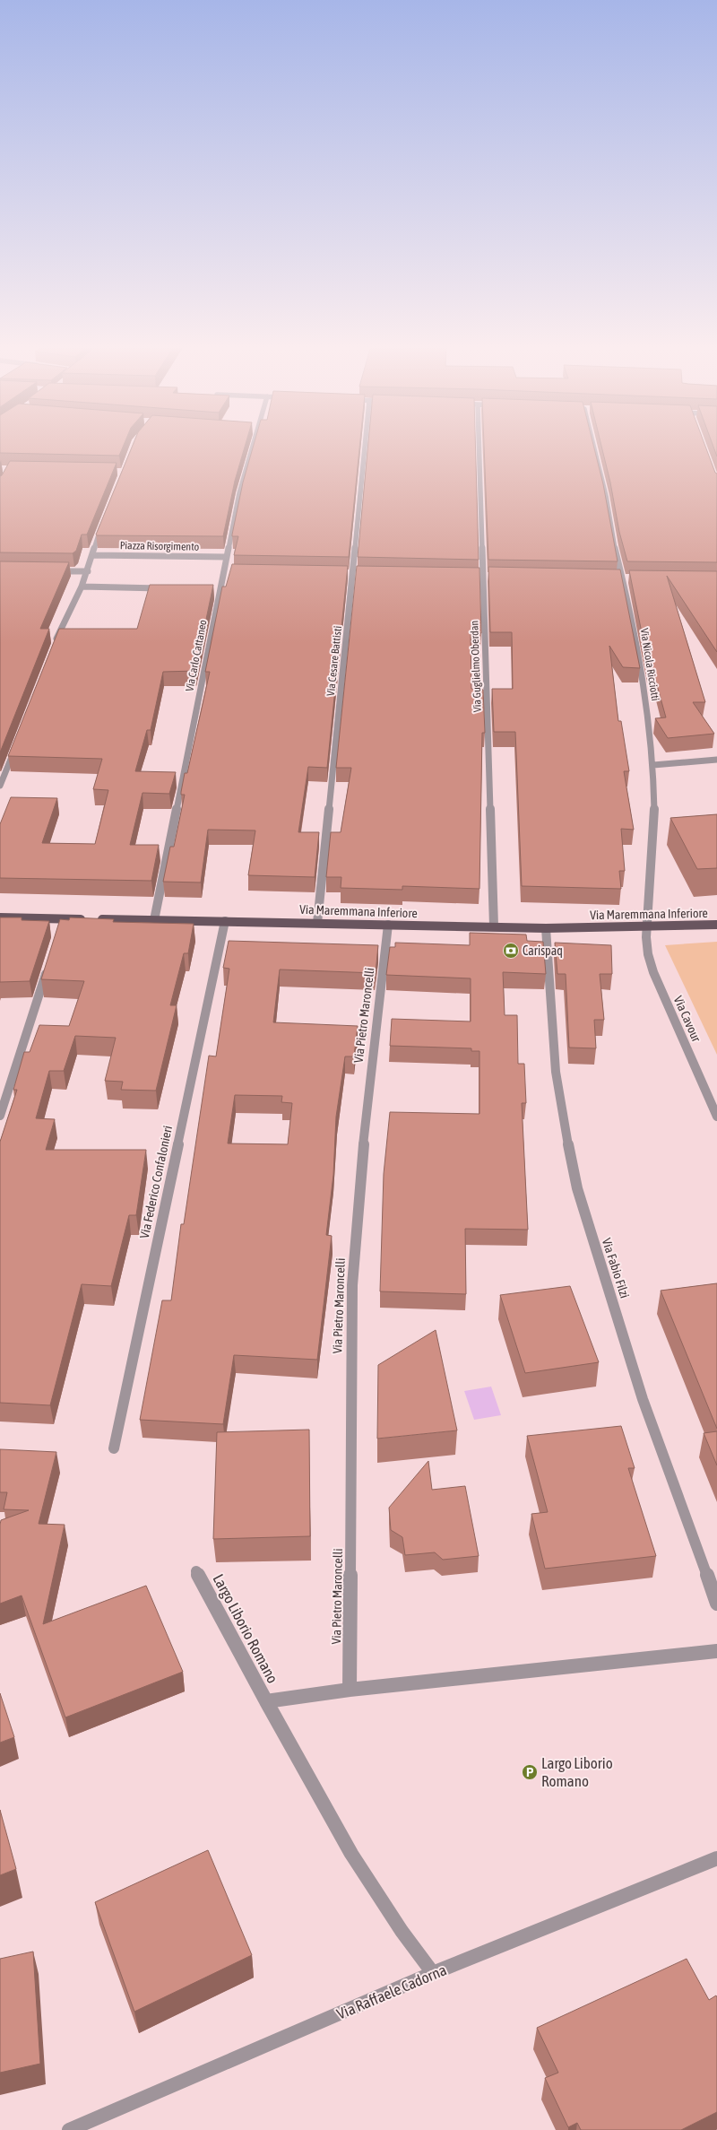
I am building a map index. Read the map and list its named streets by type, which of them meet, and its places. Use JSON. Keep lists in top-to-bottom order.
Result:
{
  "streets": {
    "main road": ["Via Maremmana Inferiore"],
    "street": [
      "Piazza Risorgimento",
      "Via Carlo Cattaneo",
      "Via Cesare Battisti",
      "Via Nicola Ricciotti",
      "Via Guglielmo Oberdan",
      "Via Pietro Maroncelli",
      "Via Cavour",
      "Via Federico Confalonieri",
      "Via Fabio Filzi",
      "Largo Liborio Romano",
      "Via Raffaele Cadorna"
    ]
  },
  "crossings": [
    ["Piazza Risorgimento", "Via Carlo Cattaneo"],
    ["Via Carlo Cattaneo", "Via Maremmana Inferiore"],
    ["Via Cesare Battisti", "Via Maremmana Inferiore"],
    ["Via Nicola Ricciotti", "Via Maremmana Inferiore"],
    ["Via Nicola Ricciotti", "Via Cavour"],
    ["Via Guglielmo Oberdan", "Via Maremmana Inferiore"],
    ["Via Maremmana Inferiore", "Via Pietro Maroncelli"],
    ["Via Maremmana Inferiore", "Via Cavour"],
    ["Via Maremmana Inferiore", "Via Federico Confalonieri"],
    ["Via Maremmana Inferiore", "Via Fabio Filzi"],
    ["Via Pietro Maroncelli", "Largo Liborio Romano"],
    ["Largo Liborio Romano", "Via Raffaele Cadorna"]
  ],
  "places": {
    "bank": ["Carispaq"],
    "parking": ["Largo Liborio Romano"]
  }
}
